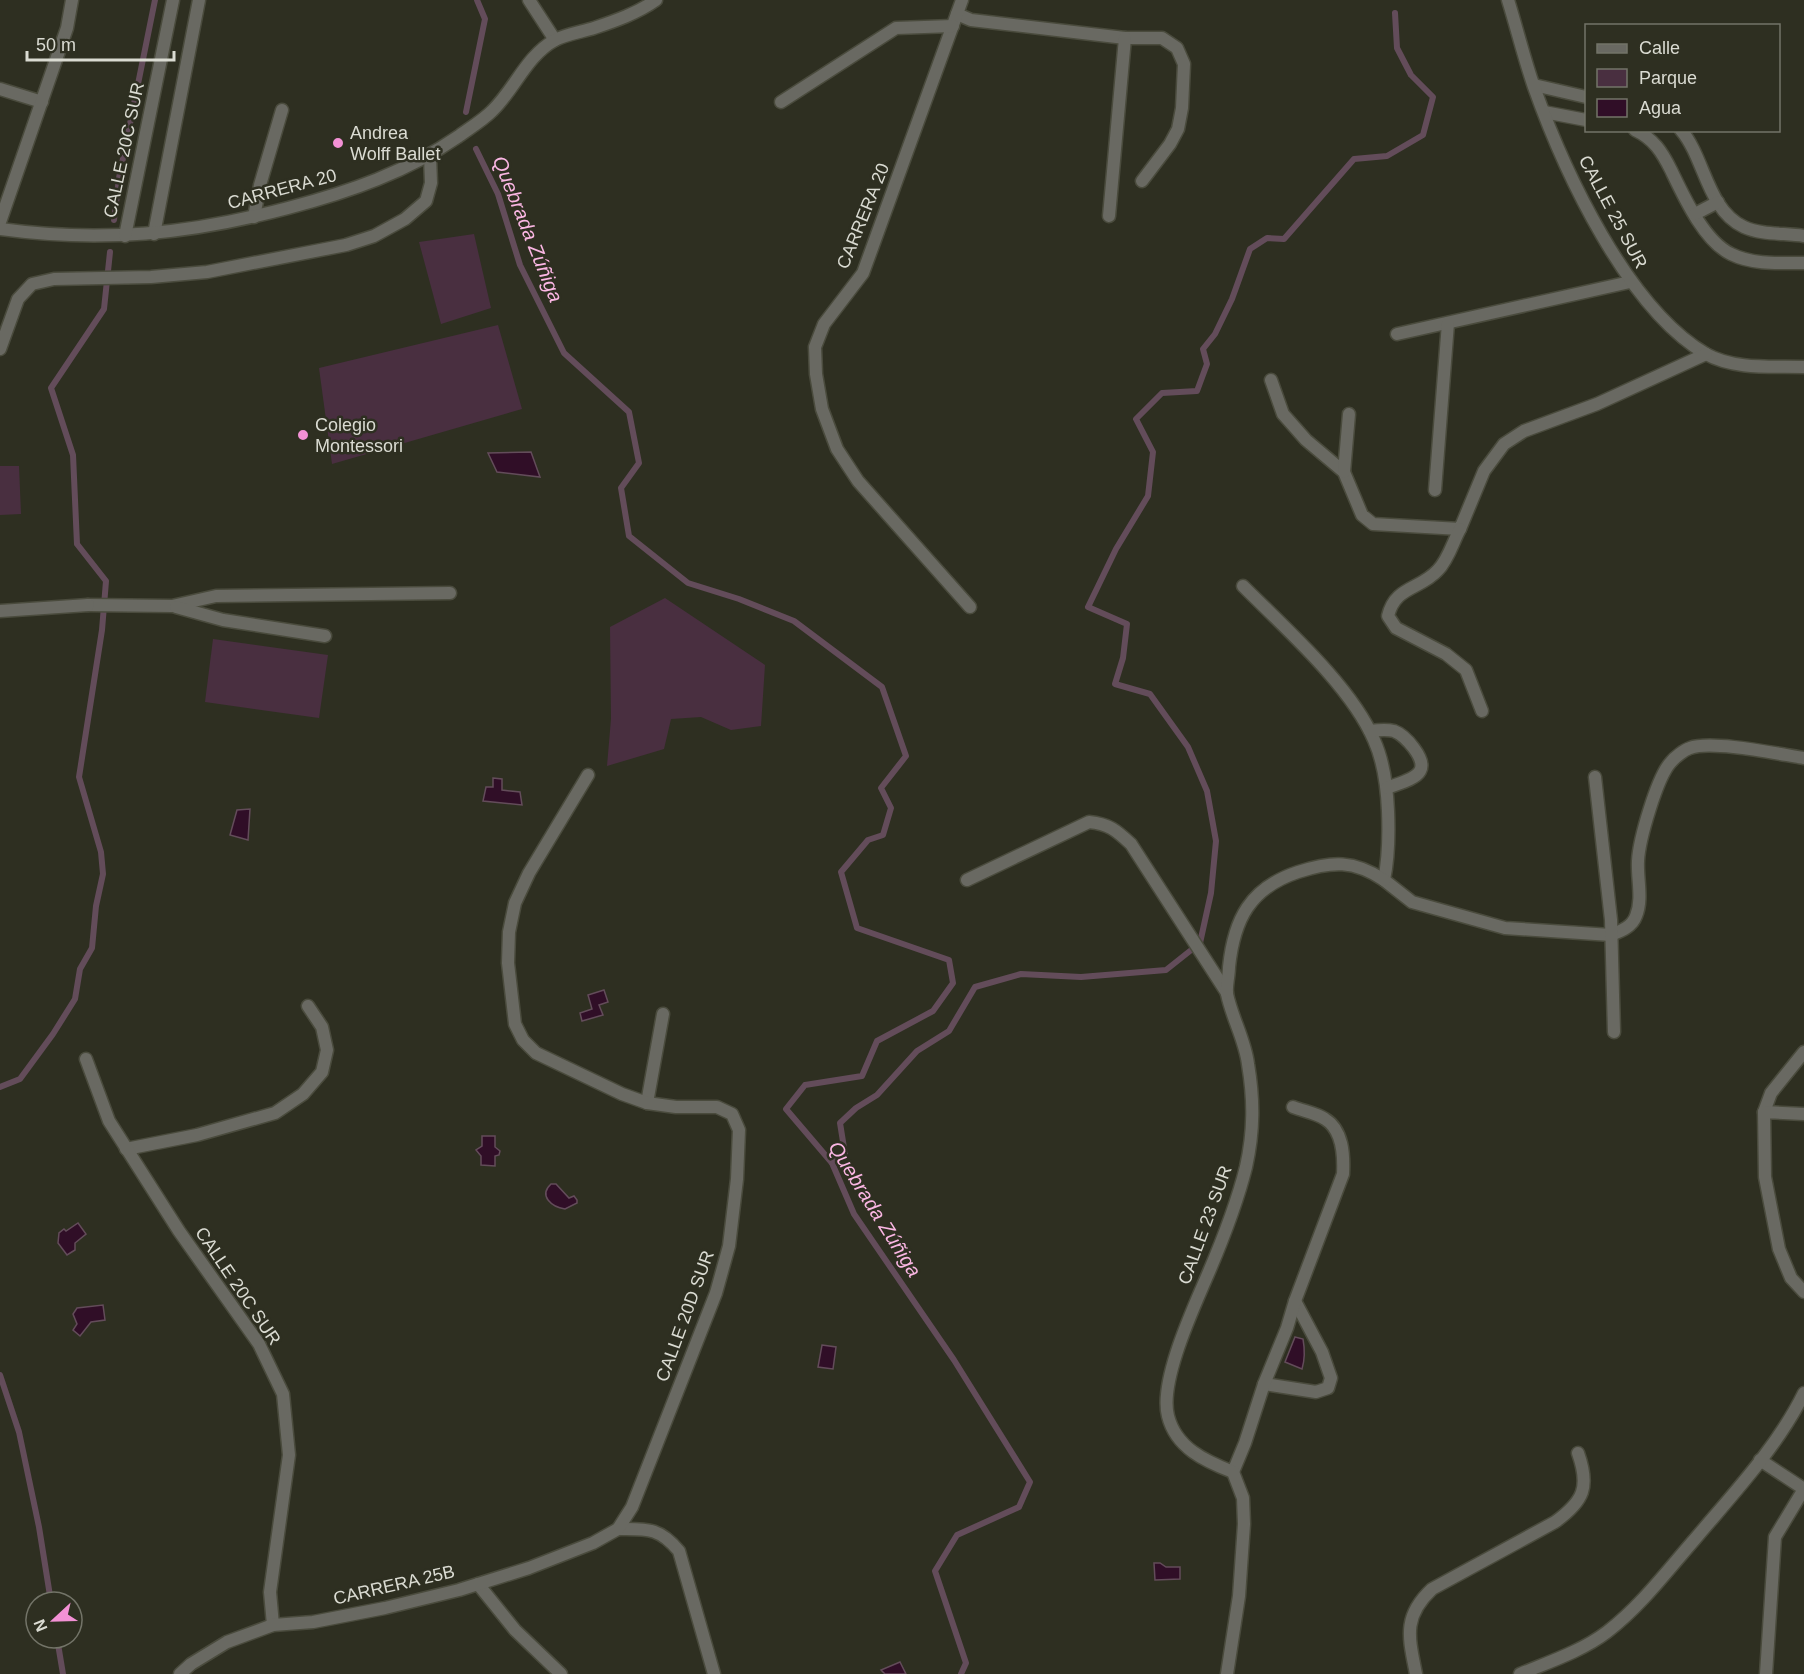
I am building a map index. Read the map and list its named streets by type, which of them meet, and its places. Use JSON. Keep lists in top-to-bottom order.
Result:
{
  "streets": {
    "street": [
      "CALLE 20C SUR",
      "CARRERA 20",
      "CALLE 25 SUR",
      "CALLE 23 SUR",
      "CALLE 20D SUR",
      "CARRERA 25B"
    ]
  },
  "crossings": [
    ["CALLE 20C SUR", "CARRERA 20"],
    ["CALLE 20C SUR", "CARRERA 25B"],
    ["CALLE 20D SUR", "CARRERA 25B"]
  ],
  "water": ["Quebrada Zúñiga"],
  "places": ["Andrea Wolff Ballet", "Colegio Montessori"],
  "legend": ["Calle", "Parque", "Agua"],
  "scale_bar": "50 m",
  "north": "left"
}
